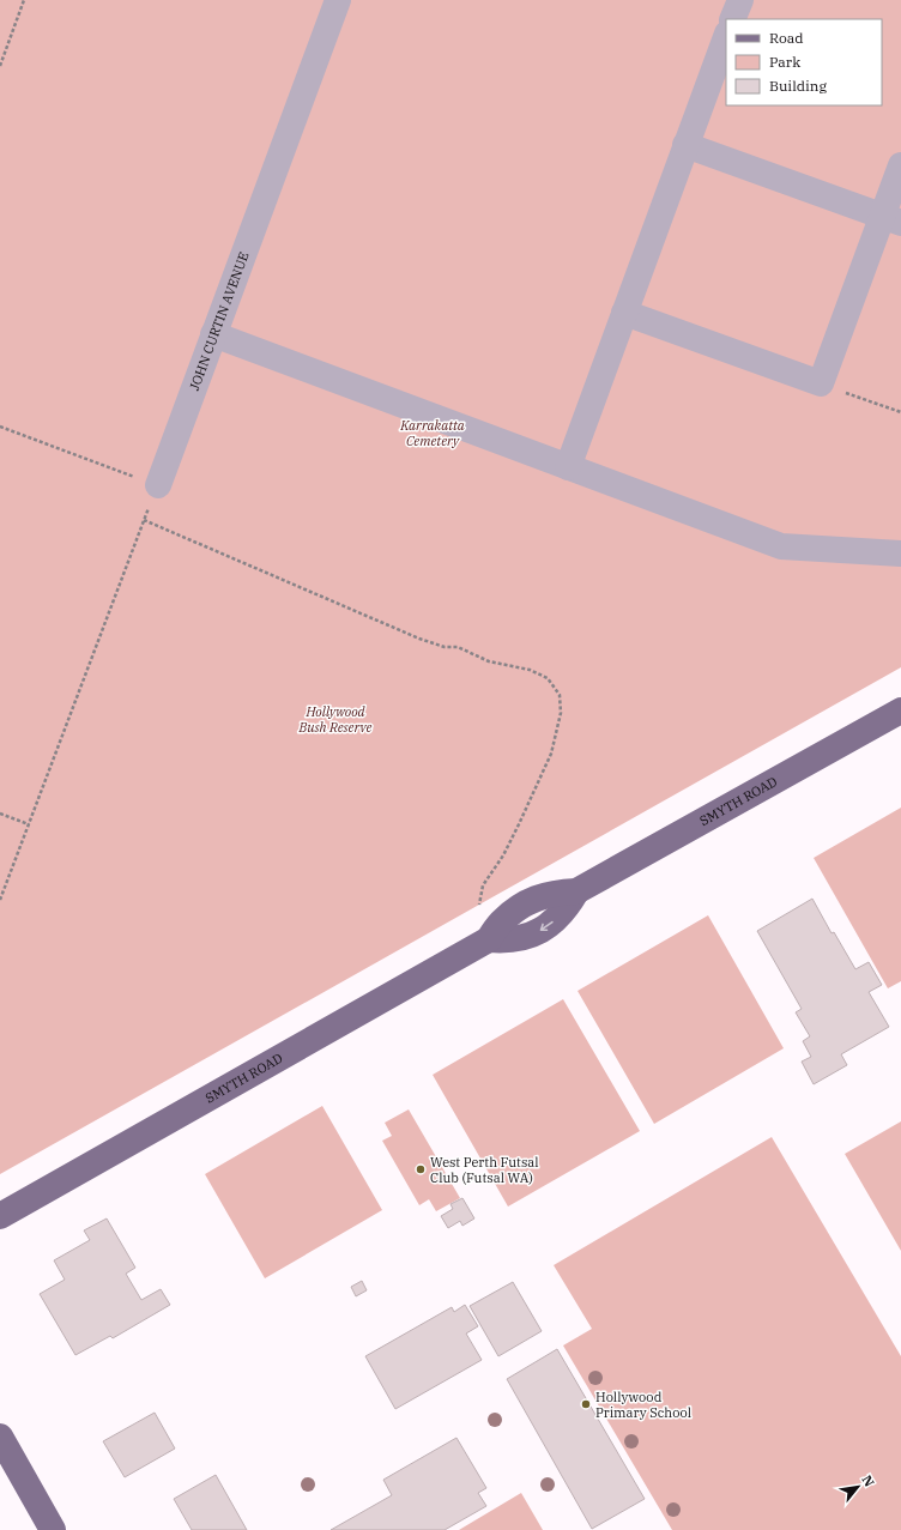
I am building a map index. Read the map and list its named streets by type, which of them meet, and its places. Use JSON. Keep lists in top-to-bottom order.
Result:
{
  "streets": {
    "main road": ["SMYTH ROAD"],
    "lane": ["JOHN CURTIN AVENUE"]
  },
  "parks": ["Karrakatta Cemetery", "Hollywood Bush Reserve"],
  "places": ["West Perth Futsal Club (Futsal WA)", "Hollywood Primary School"],
  "legend": ["Road", "Park", "Building"],
  "north": "top right"
}
